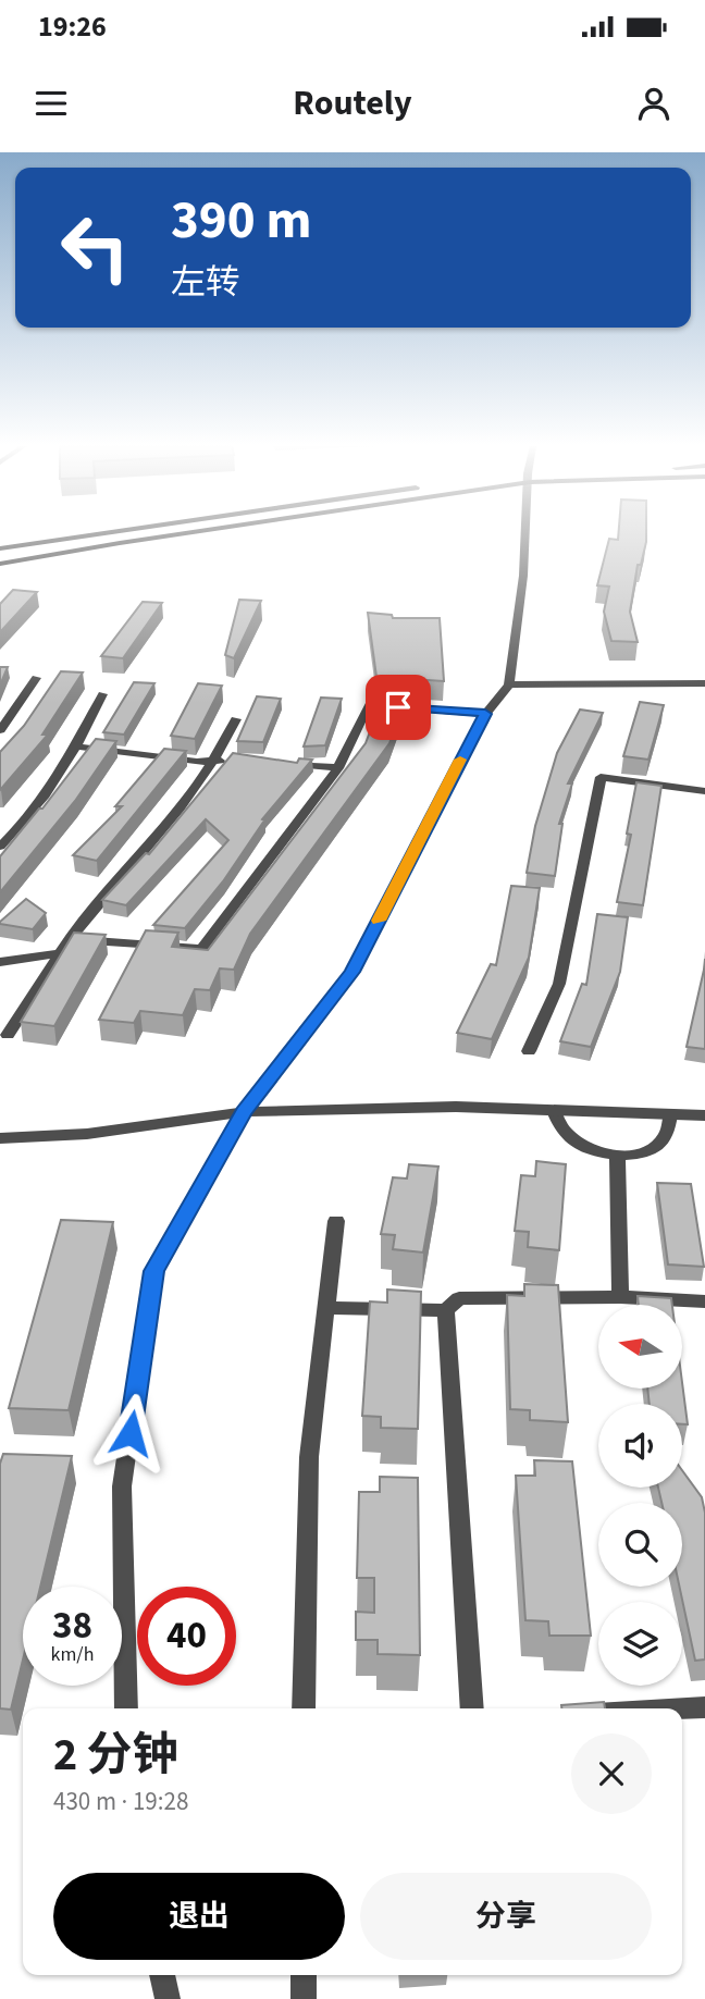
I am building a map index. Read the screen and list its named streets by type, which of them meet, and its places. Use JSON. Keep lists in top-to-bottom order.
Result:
{
  "north": "left",
  "page": {
    "status": "19:26",
    "header": "Routely",
    "turn": ["390 m", "左转"],
    "speed": "38 km/h",
    "limit": "40",
    "heading": ["2 分钟", "430 m · 19:28"],
    "buttons": ["退出", "分享"]
  }
}
